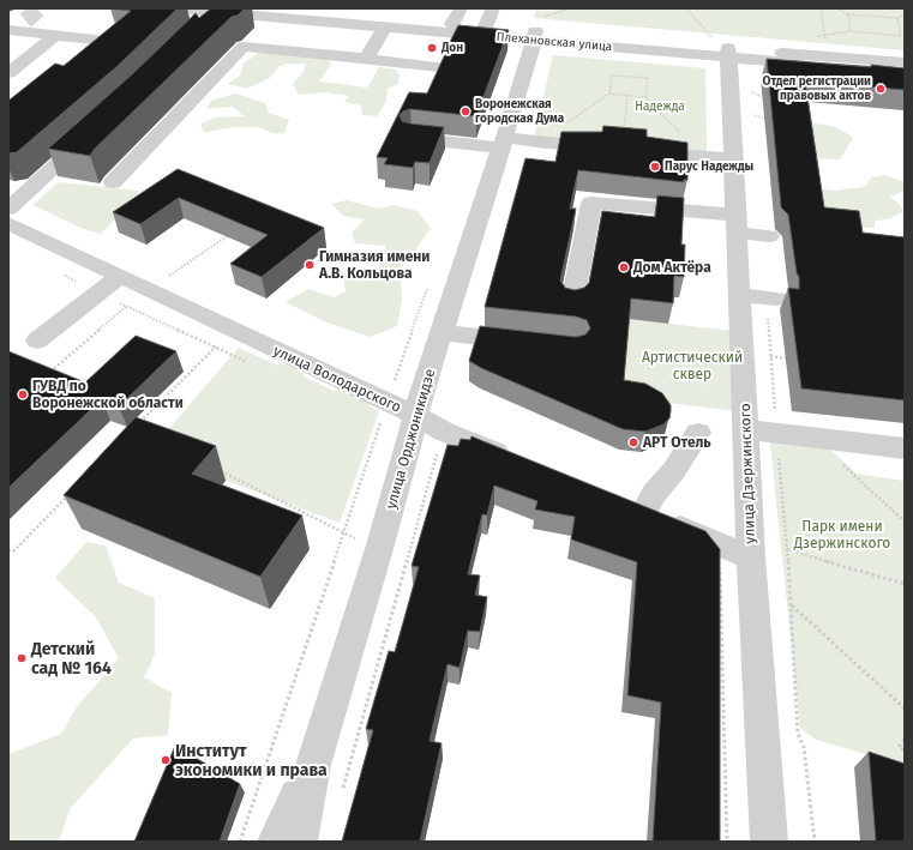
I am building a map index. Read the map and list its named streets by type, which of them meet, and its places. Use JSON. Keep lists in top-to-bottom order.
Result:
{
  "streets": {
    "street": [
      "Плехановская улица",
      "улица Володарского",
      "улица Орджоникидзе",
      "улица Дзержинского"
    ]
  },
  "crossings": [
    ["Плехановская улица", "улица Орджоникидзе"],
    ["Плехановская улица", "улица Дзержинского"],
    ["улица Володарского", "улица Орджоникидзе"]
  ],
  "parks": ["Надежда", "Артистический сквер", "Парк имени Дзержинского"],
  "places": [
    "Дон",
    "Отдел регистрации правовых актов",
    "Воронежская городская Дума",
    "Парус Надежды",
    "Гимназия имени А.В. Кольцова",
    "Дом Актёра",
    "ГУВД по Воронежской области",
    "АРТ Отель",
    "Детский сад № 164",
    "Институт экономики и права"
  ]
}
